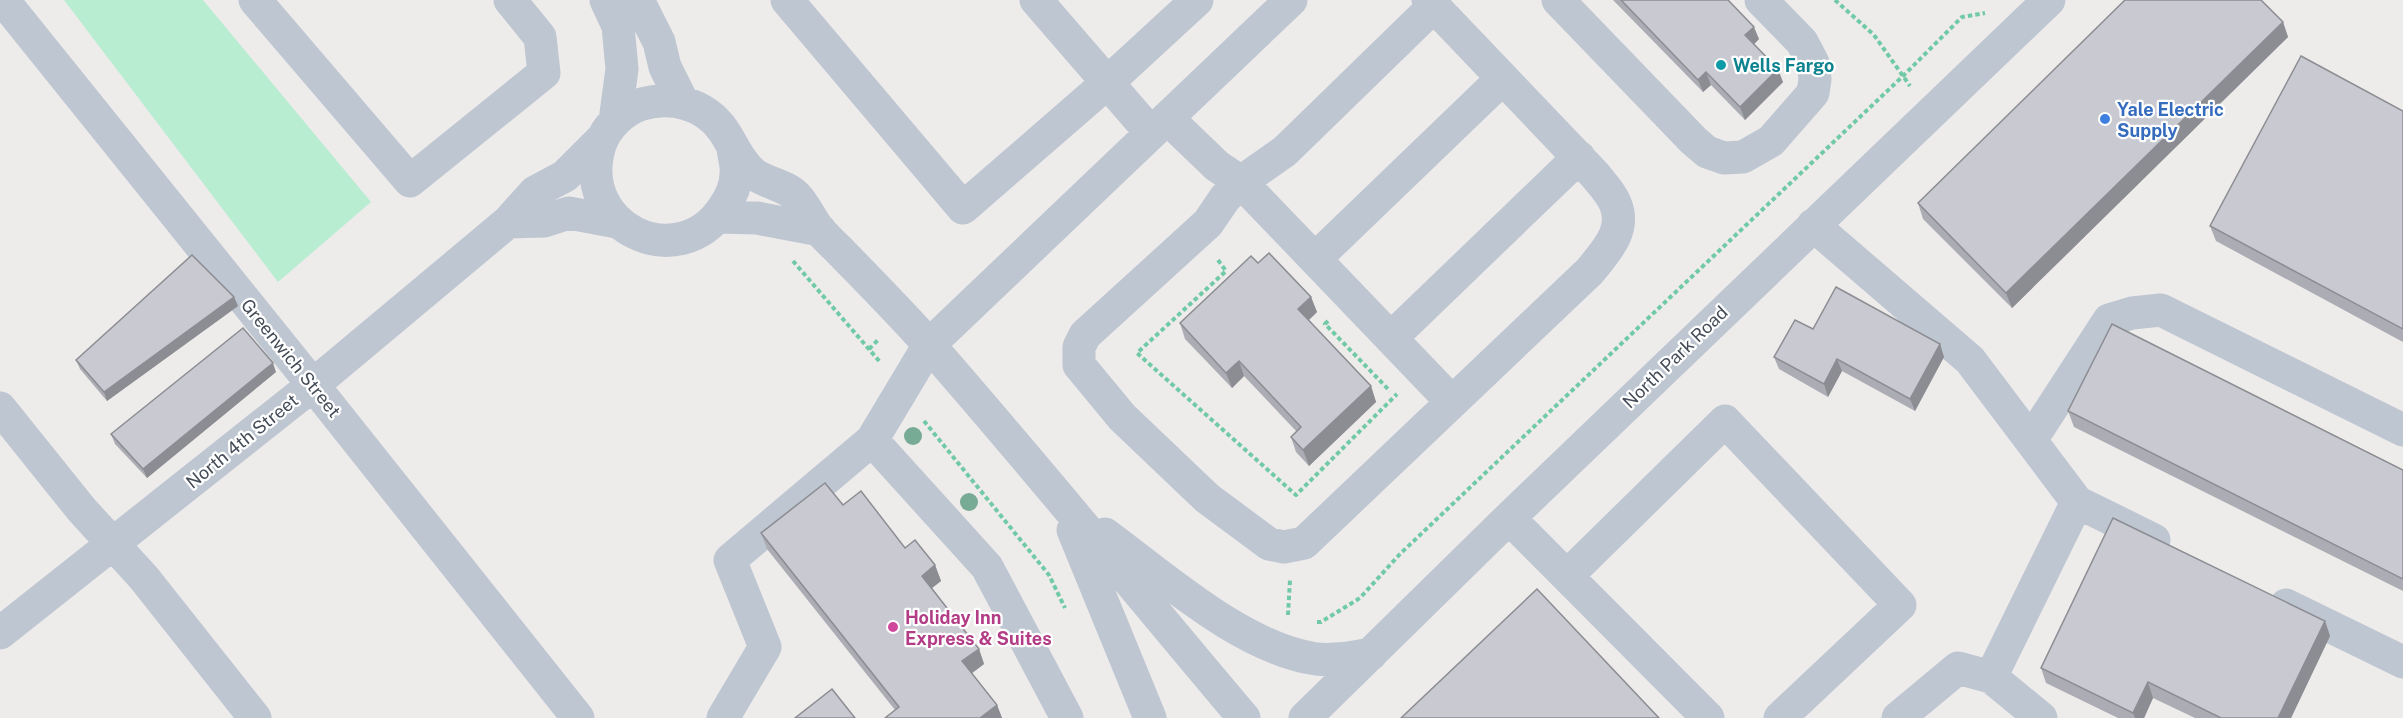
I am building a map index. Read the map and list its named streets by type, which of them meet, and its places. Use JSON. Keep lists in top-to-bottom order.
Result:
{
  "streets": {
    "street": ["North Park Road", "Greenwich Street", "North 4th Street"]
  },
  "crossings": [
    ["Greenwich Street", "North 4th Street"]
  ],
  "places": ["Wells Fargo", "Yale Electric Supply", "Holiday Inn Express & Suites"]
}
